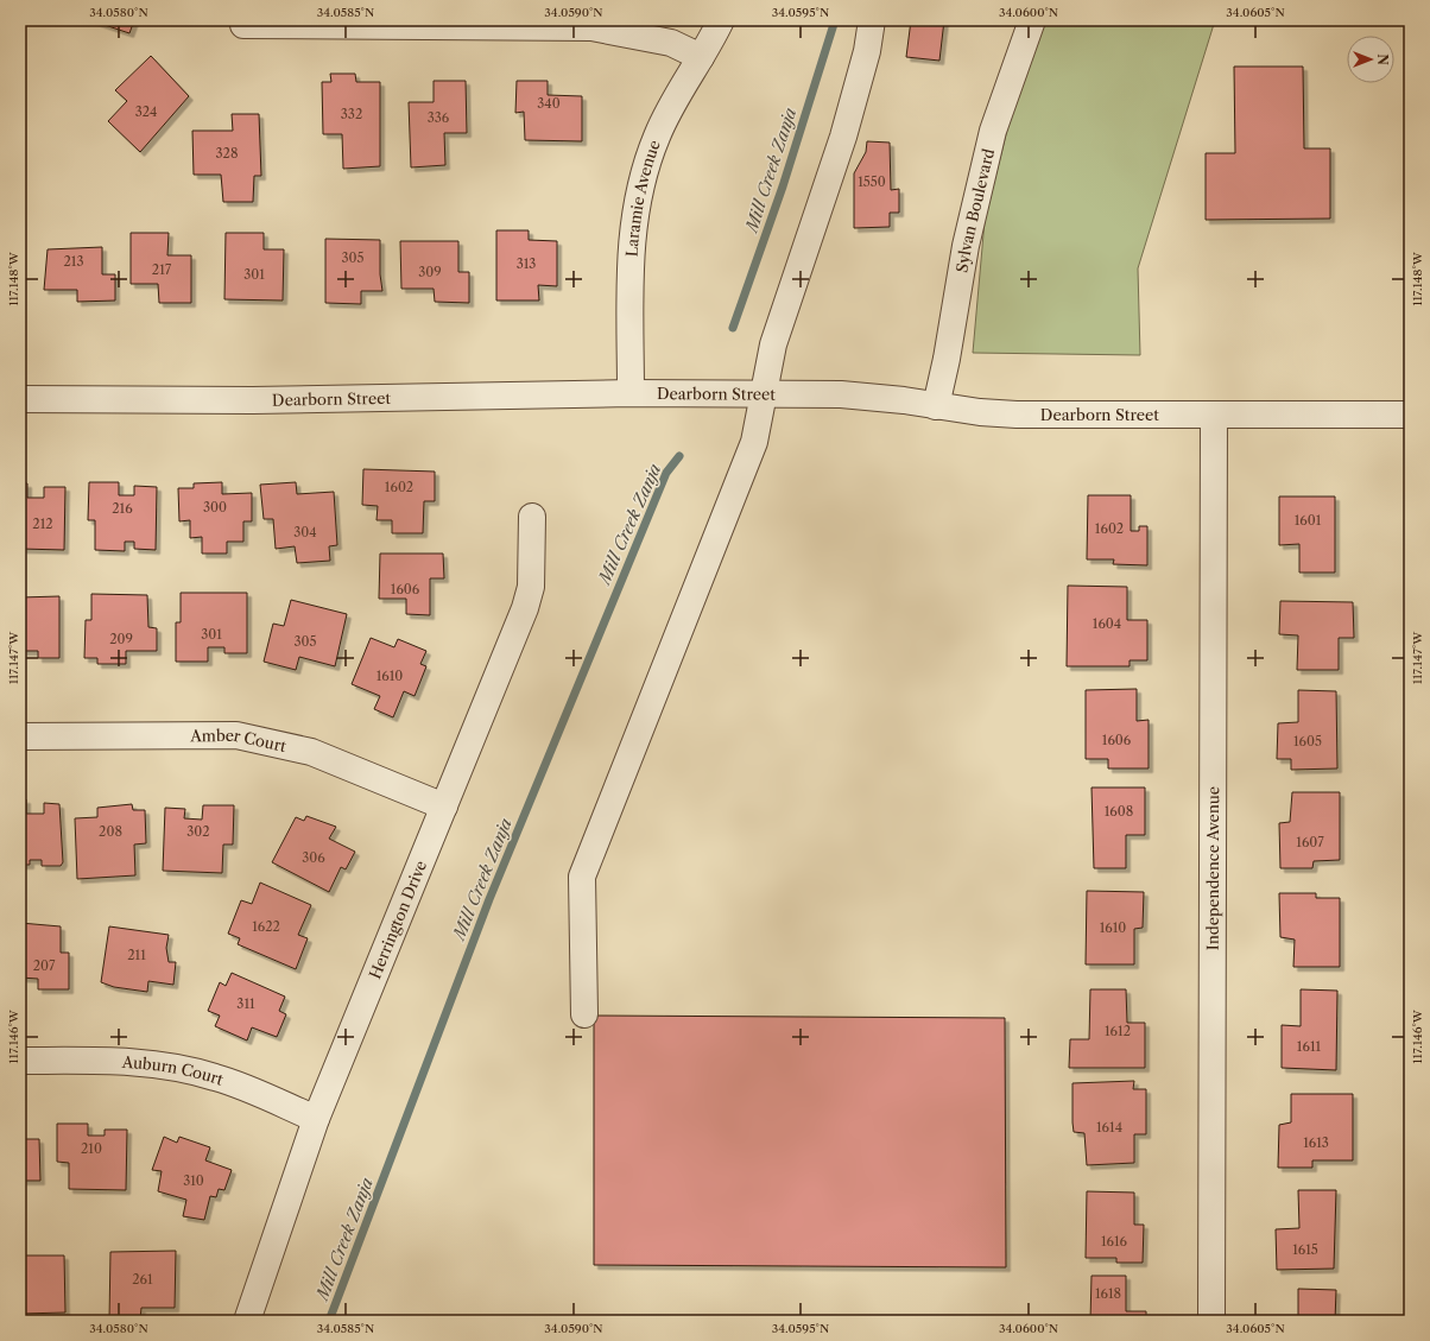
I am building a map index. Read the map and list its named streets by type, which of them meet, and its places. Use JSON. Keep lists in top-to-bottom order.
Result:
{
  "streets": {
    "street": [
      "Laramie Avenue",
      "Sylvan Boulevard",
      "Dearborn Street",
      "Amber Court",
      "Independence Avenue",
      "Herrington Drive",
      "Auburn Court"
    ]
  },
  "crossings": [
    ["Laramie Avenue", "Dearborn Street"],
    ["Sylvan Boulevard", "Dearborn Street"],
    ["Dearborn Street", "Independence Avenue"],
    ["Amber Court", "Herrington Drive"],
    ["Herrington Drive", "Auburn Court"]
  ],
  "water": ["Mill Creek Zanja"],
  "house_numbers": [
    "340",
    "324",
    "332",
    "336",
    "328",
    "1550",
    "305",
    "213",
    "313",
    "217",
    "309",
    "301",
    "1602",
    "300",
    "216",
    "1601",
    "212",
    "1602",
    "304",
    "1606",
    "1604",
    "301",
    "209",
    "305",
    "1610",
    "1606",
    "1605",
    "1608",
    "208",
    "302",
    "1607",
    "306",
    "1622",
    "1610",
    "211",
    "207",
    "311",
    "1612",
    "1611",
    "1614",
    "1613",
    "210",
    "310",
    "1616",
    "1615",
    "261",
    "1618"
  ],
  "north": "right",
  "coordinates": [
    "34.0580°N",
    "34.0585°N",
    "34.0590°N",
    "34.0595°N",
    "34.0600°N",
    "34.0605°N",
    "117.148°W",
    "117.147°W",
    "117.146°W"
  ]
}
